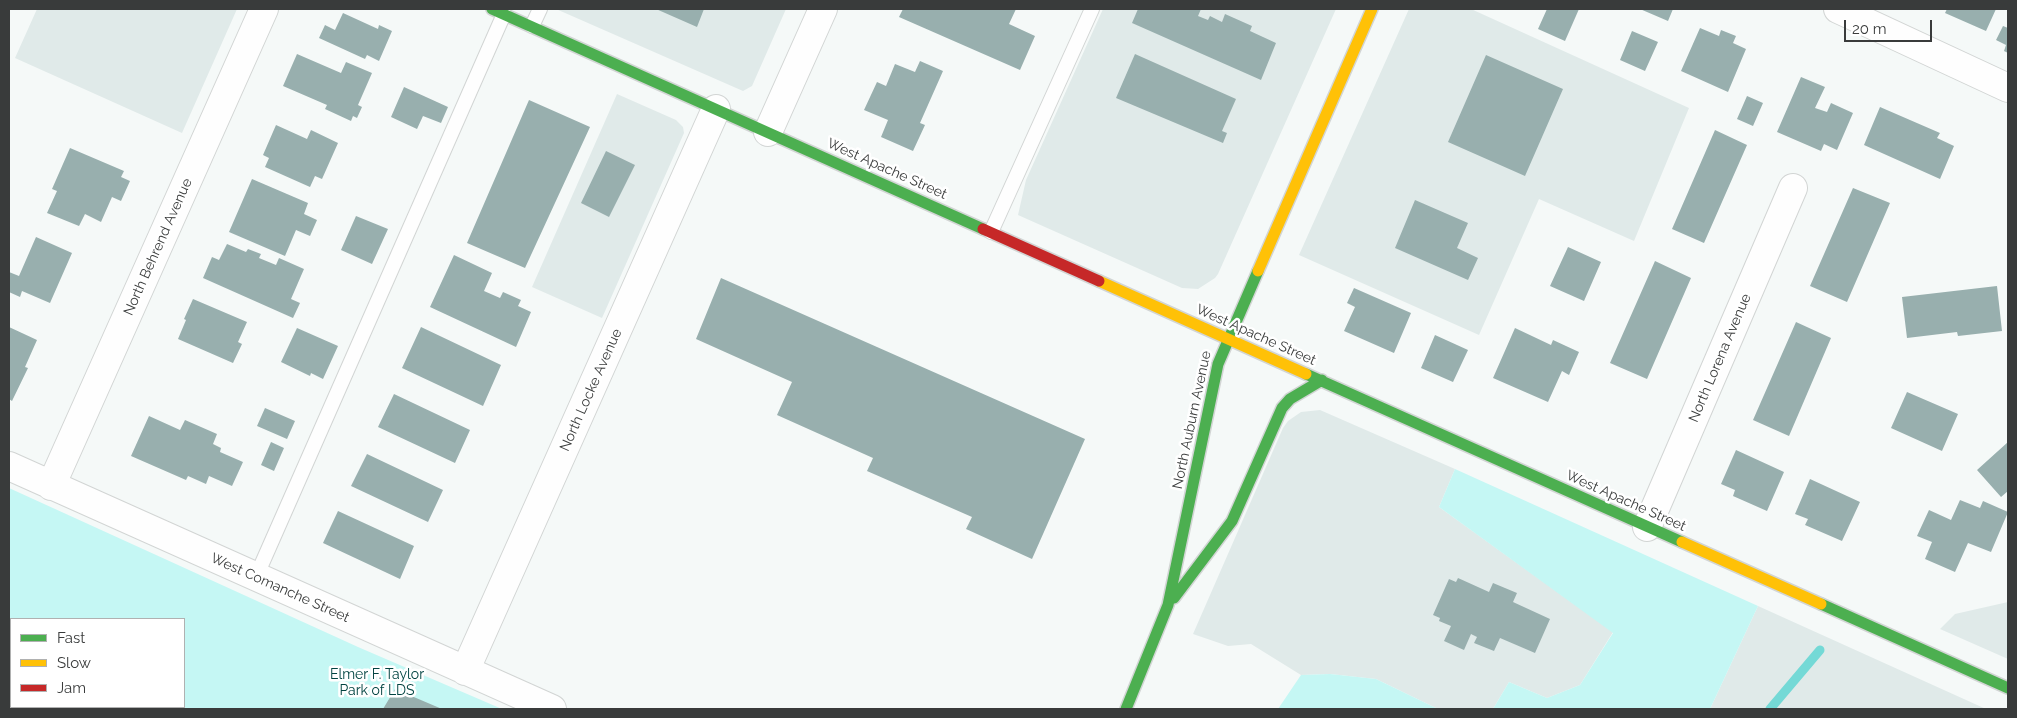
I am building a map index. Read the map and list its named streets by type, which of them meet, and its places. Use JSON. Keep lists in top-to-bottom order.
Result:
{
  "streets": {
    "main road": ["West Apache Street", "North Auburn Avenue"],
    "street": [
      "North Behrend Avenue",
      "North Lorena Avenue",
      "North Locke Avenue",
      "West Comanche Street"
    ]
  },
  "crossings": [
    ["West Apache Street", "North Lorena Avenue"],
    ["West Apache Street", "North Locke Avenue"],
    ["West Apache Street", "North Auburn Avenue"],
    ["North Behrend Avenue", "West Comanche Street"],
    ["North Locke Avenue", "West Comanche Street"]
  ],
  "parks": ["Elmer F. Taylor Park of LDS"],
  "legend": ["Fast", "Slow", "Jam"],
  "scale_bar": "20 m"
}
